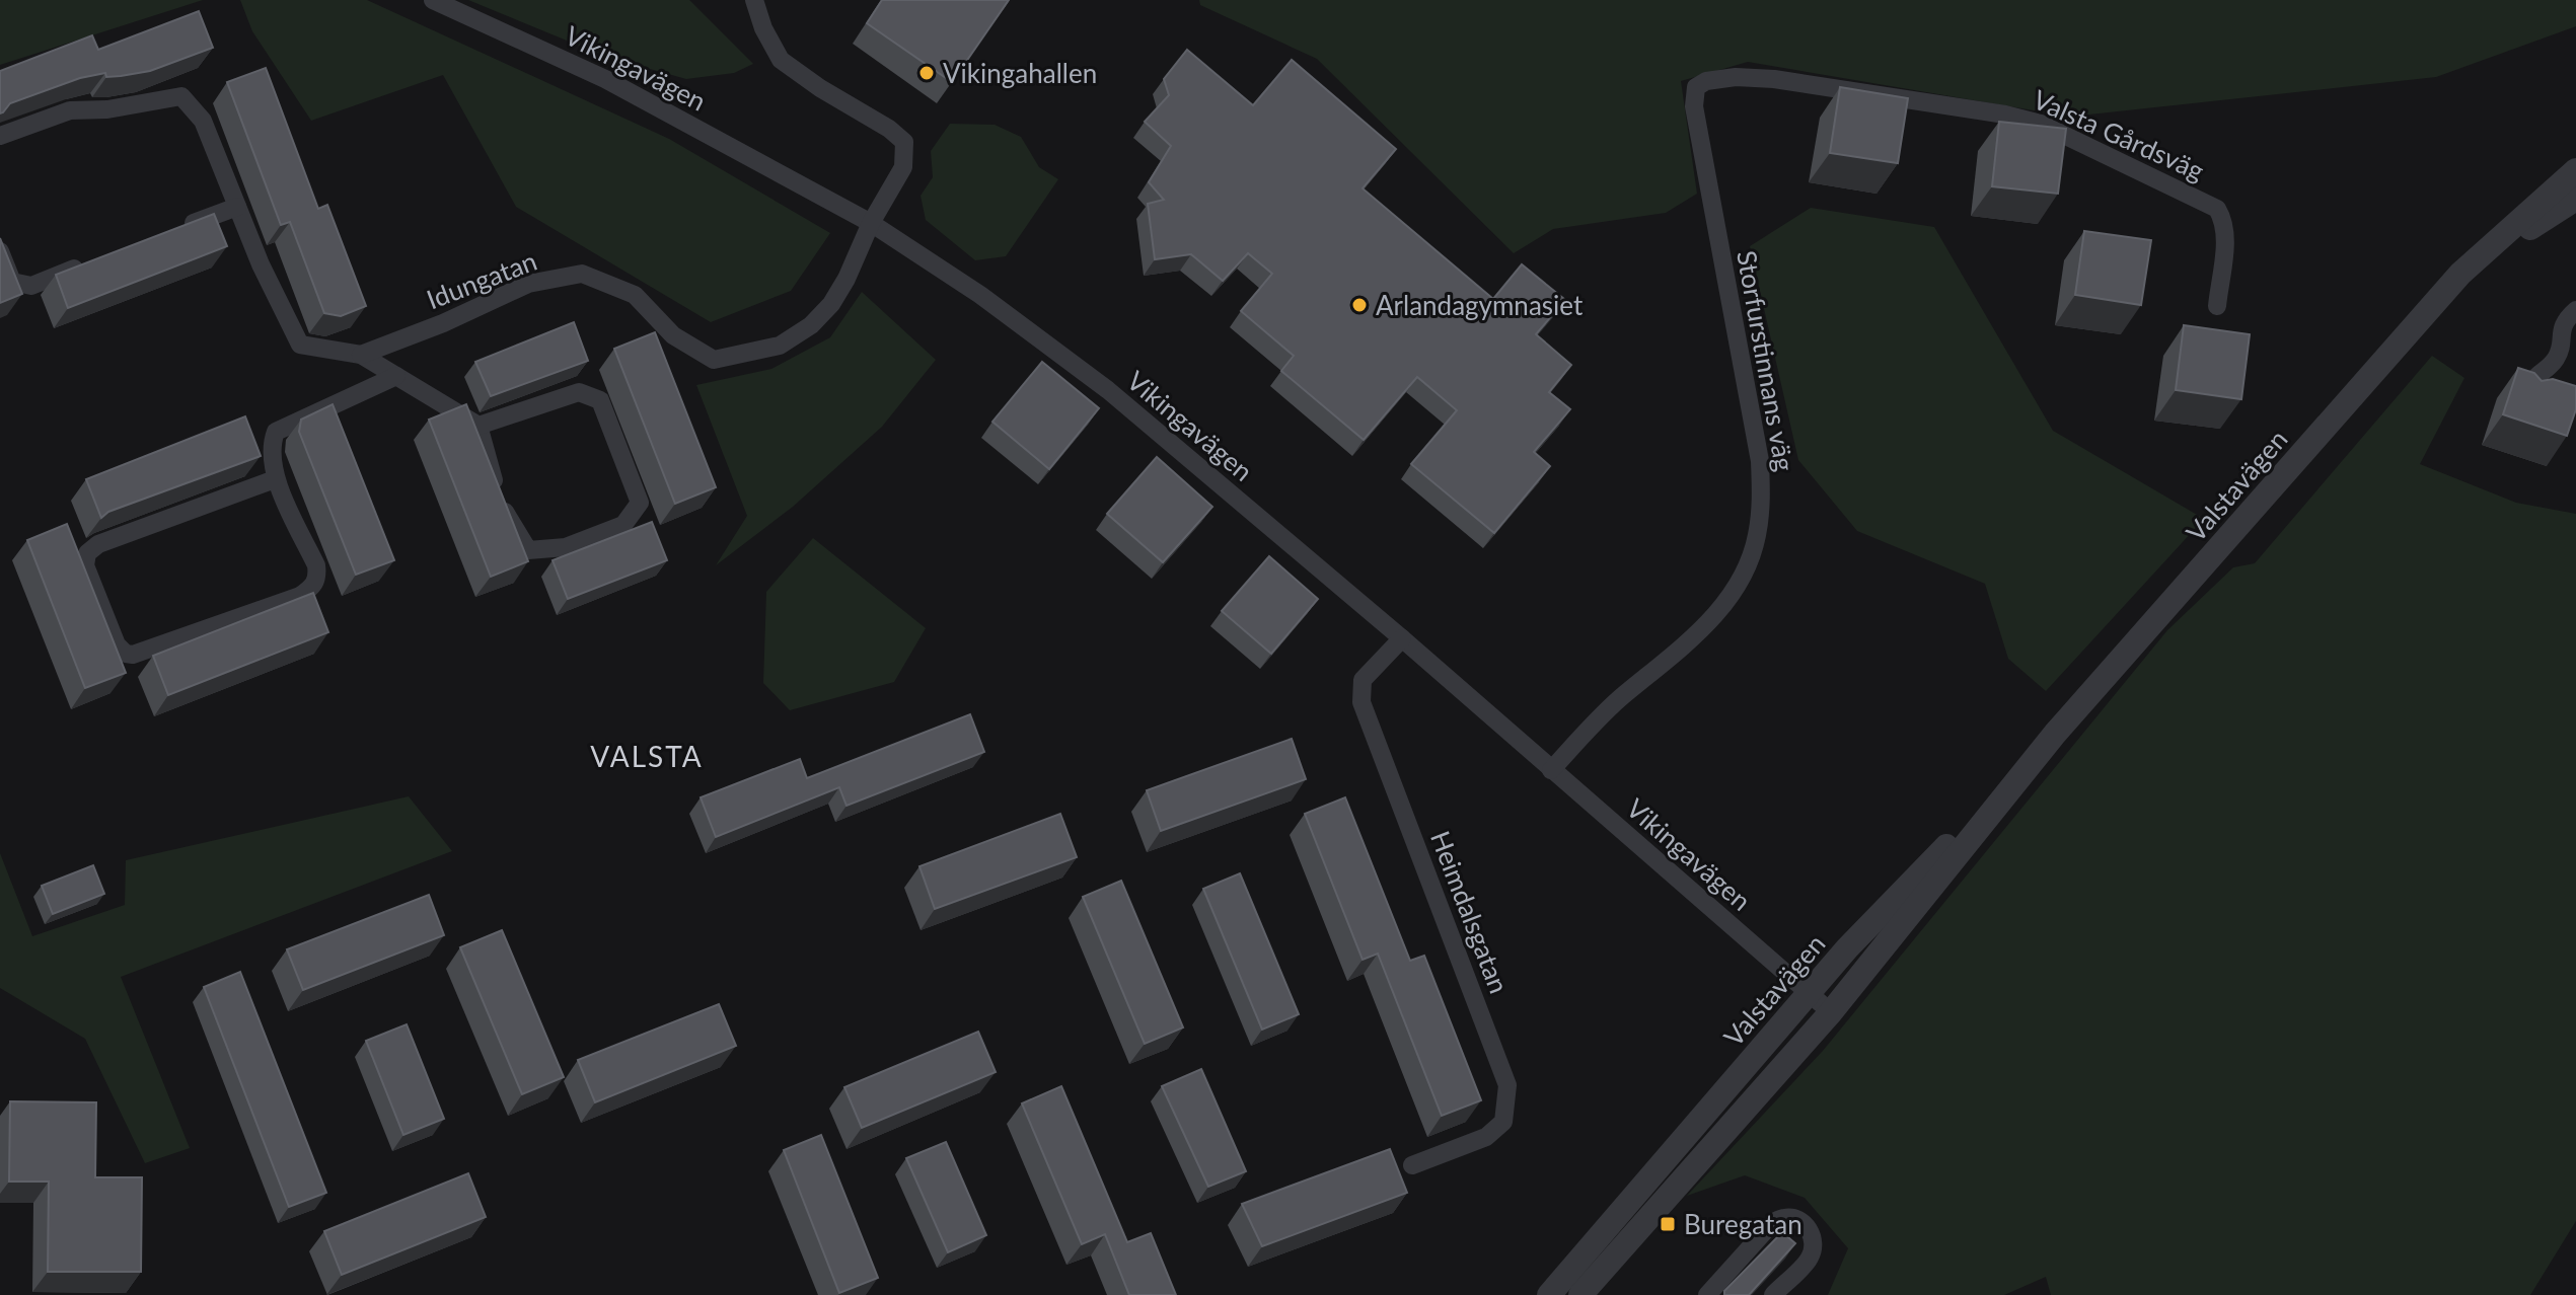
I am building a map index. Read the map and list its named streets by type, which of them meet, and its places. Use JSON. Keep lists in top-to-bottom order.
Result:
{
  "streets": {
    "street": [
      "Vikingavägen",
      "Valsta Gårdsväg",
      "Idungatan",
      "Storfurstinnans väg",
      "Valstavägen",
      "Heimdalsgatan"
    ]
  },
  "crossings": [
    ["Vikingavägen", "Idungatan"],
    ["Vikingavägen", "Storfurstinnans väg"],
    ["Vikingavägen", "Valstavägen"],
    ["Vikingavägen", "Heimdalsgatan"],
    ["Valsta Gårdsväg", "Storfurstinnans väg"]
  ],
  "districts": ["VALSTA"],
  "places": {
    "other": ["Vikingahallen", "Arlandagymnasiet"],
    "transit": ["Buregatan"]
  }
}
